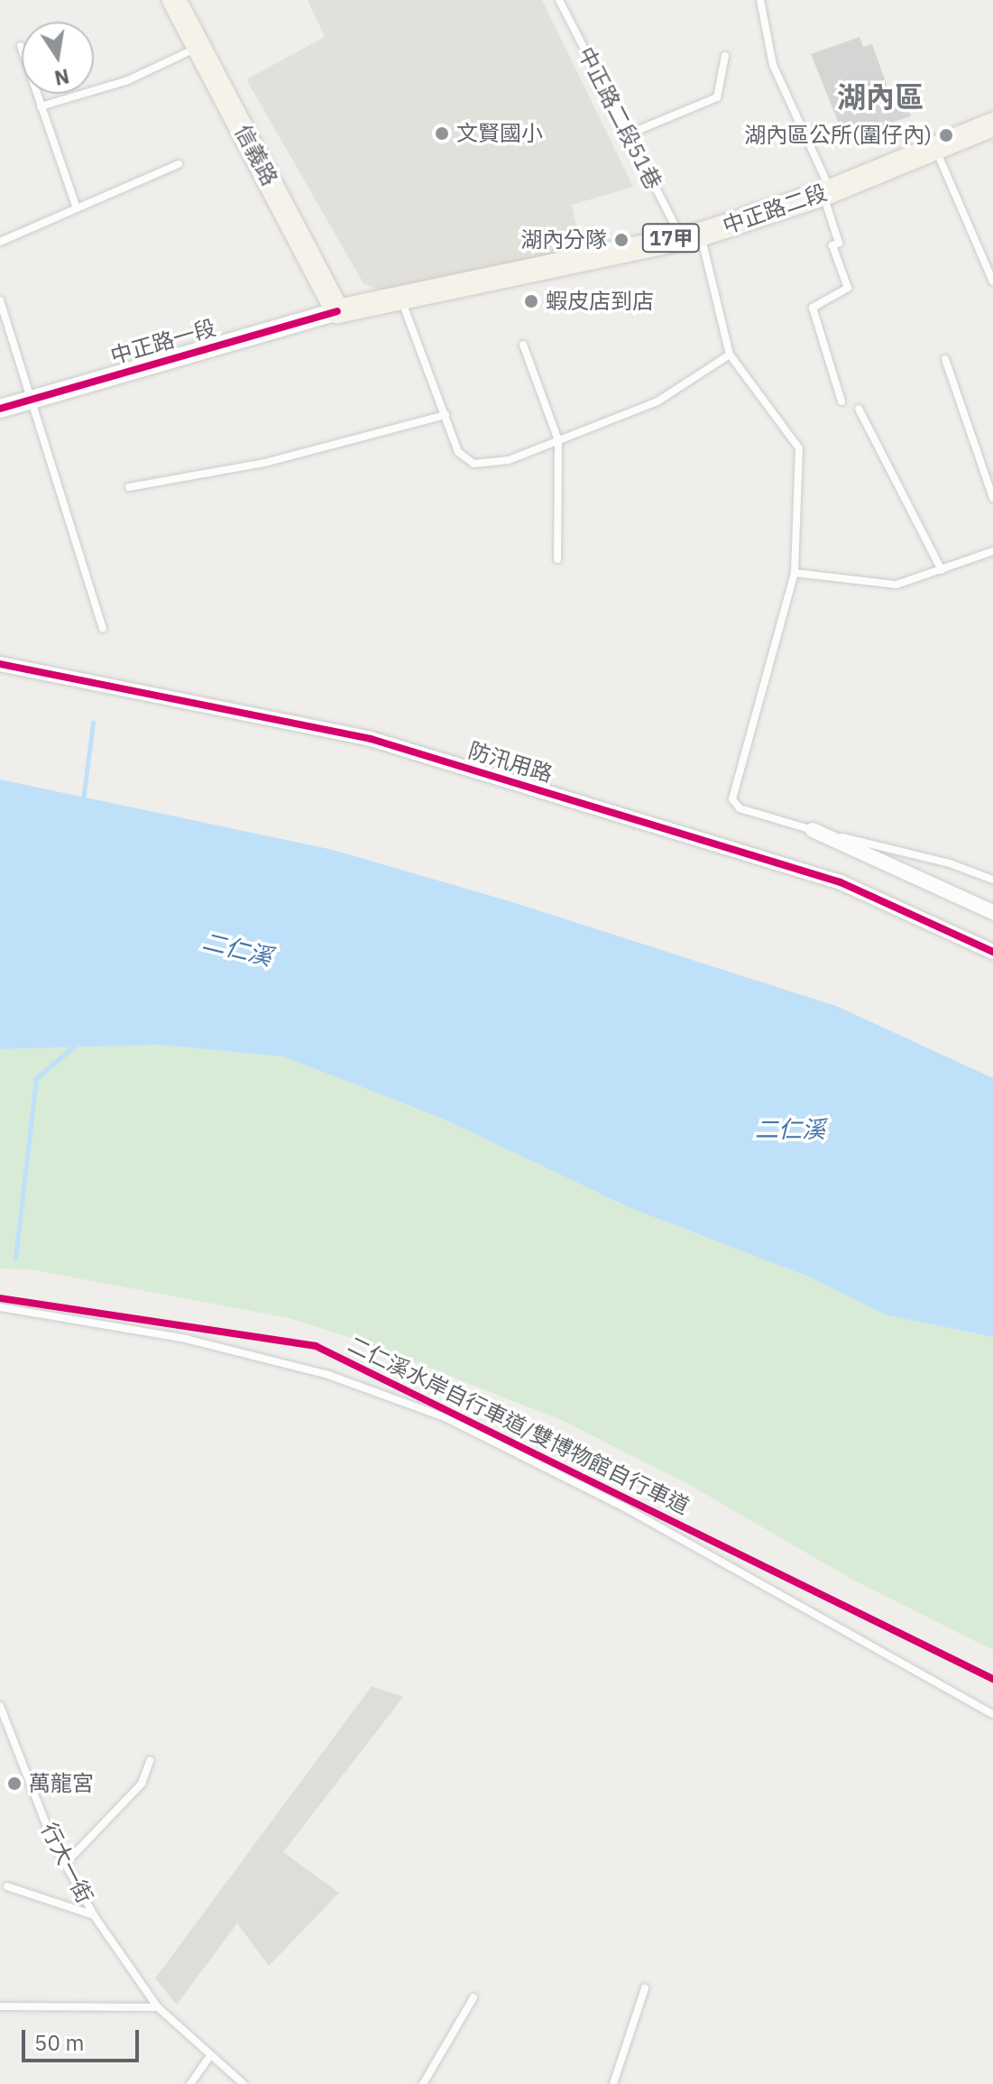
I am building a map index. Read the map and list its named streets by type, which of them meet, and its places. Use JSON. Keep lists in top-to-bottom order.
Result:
{
  "streets": {
    "main road": ["信義路", "中正路二段", "17甲"],
    "street": ["中正路一段", "防汛用路"],
    "lane": ["中正路二段51巷", "行大一街"],
    "cycle path": ["二仁溪水岸自行車道/雙博物館自行車道"]
  },
  "crossings": [
    ["中正路二段51巷", "中正路二段"],
    ["信義路", "中正路二段"],
    ["信義路", "中正路一段"],
    ["中正路二段", "中正路一段"]
  ],
  "districts": ["湖內區"],
  "water": ["二仁溪"],
  "places": [
    "文賢國小",
    "湖內區公所(圍仔內)",
    "湖內分隊",
    "蝦皮店到店",
    "萬龍宮"
  ],
  "scale_bar": "50 m",
  "north": "bottom"
}
